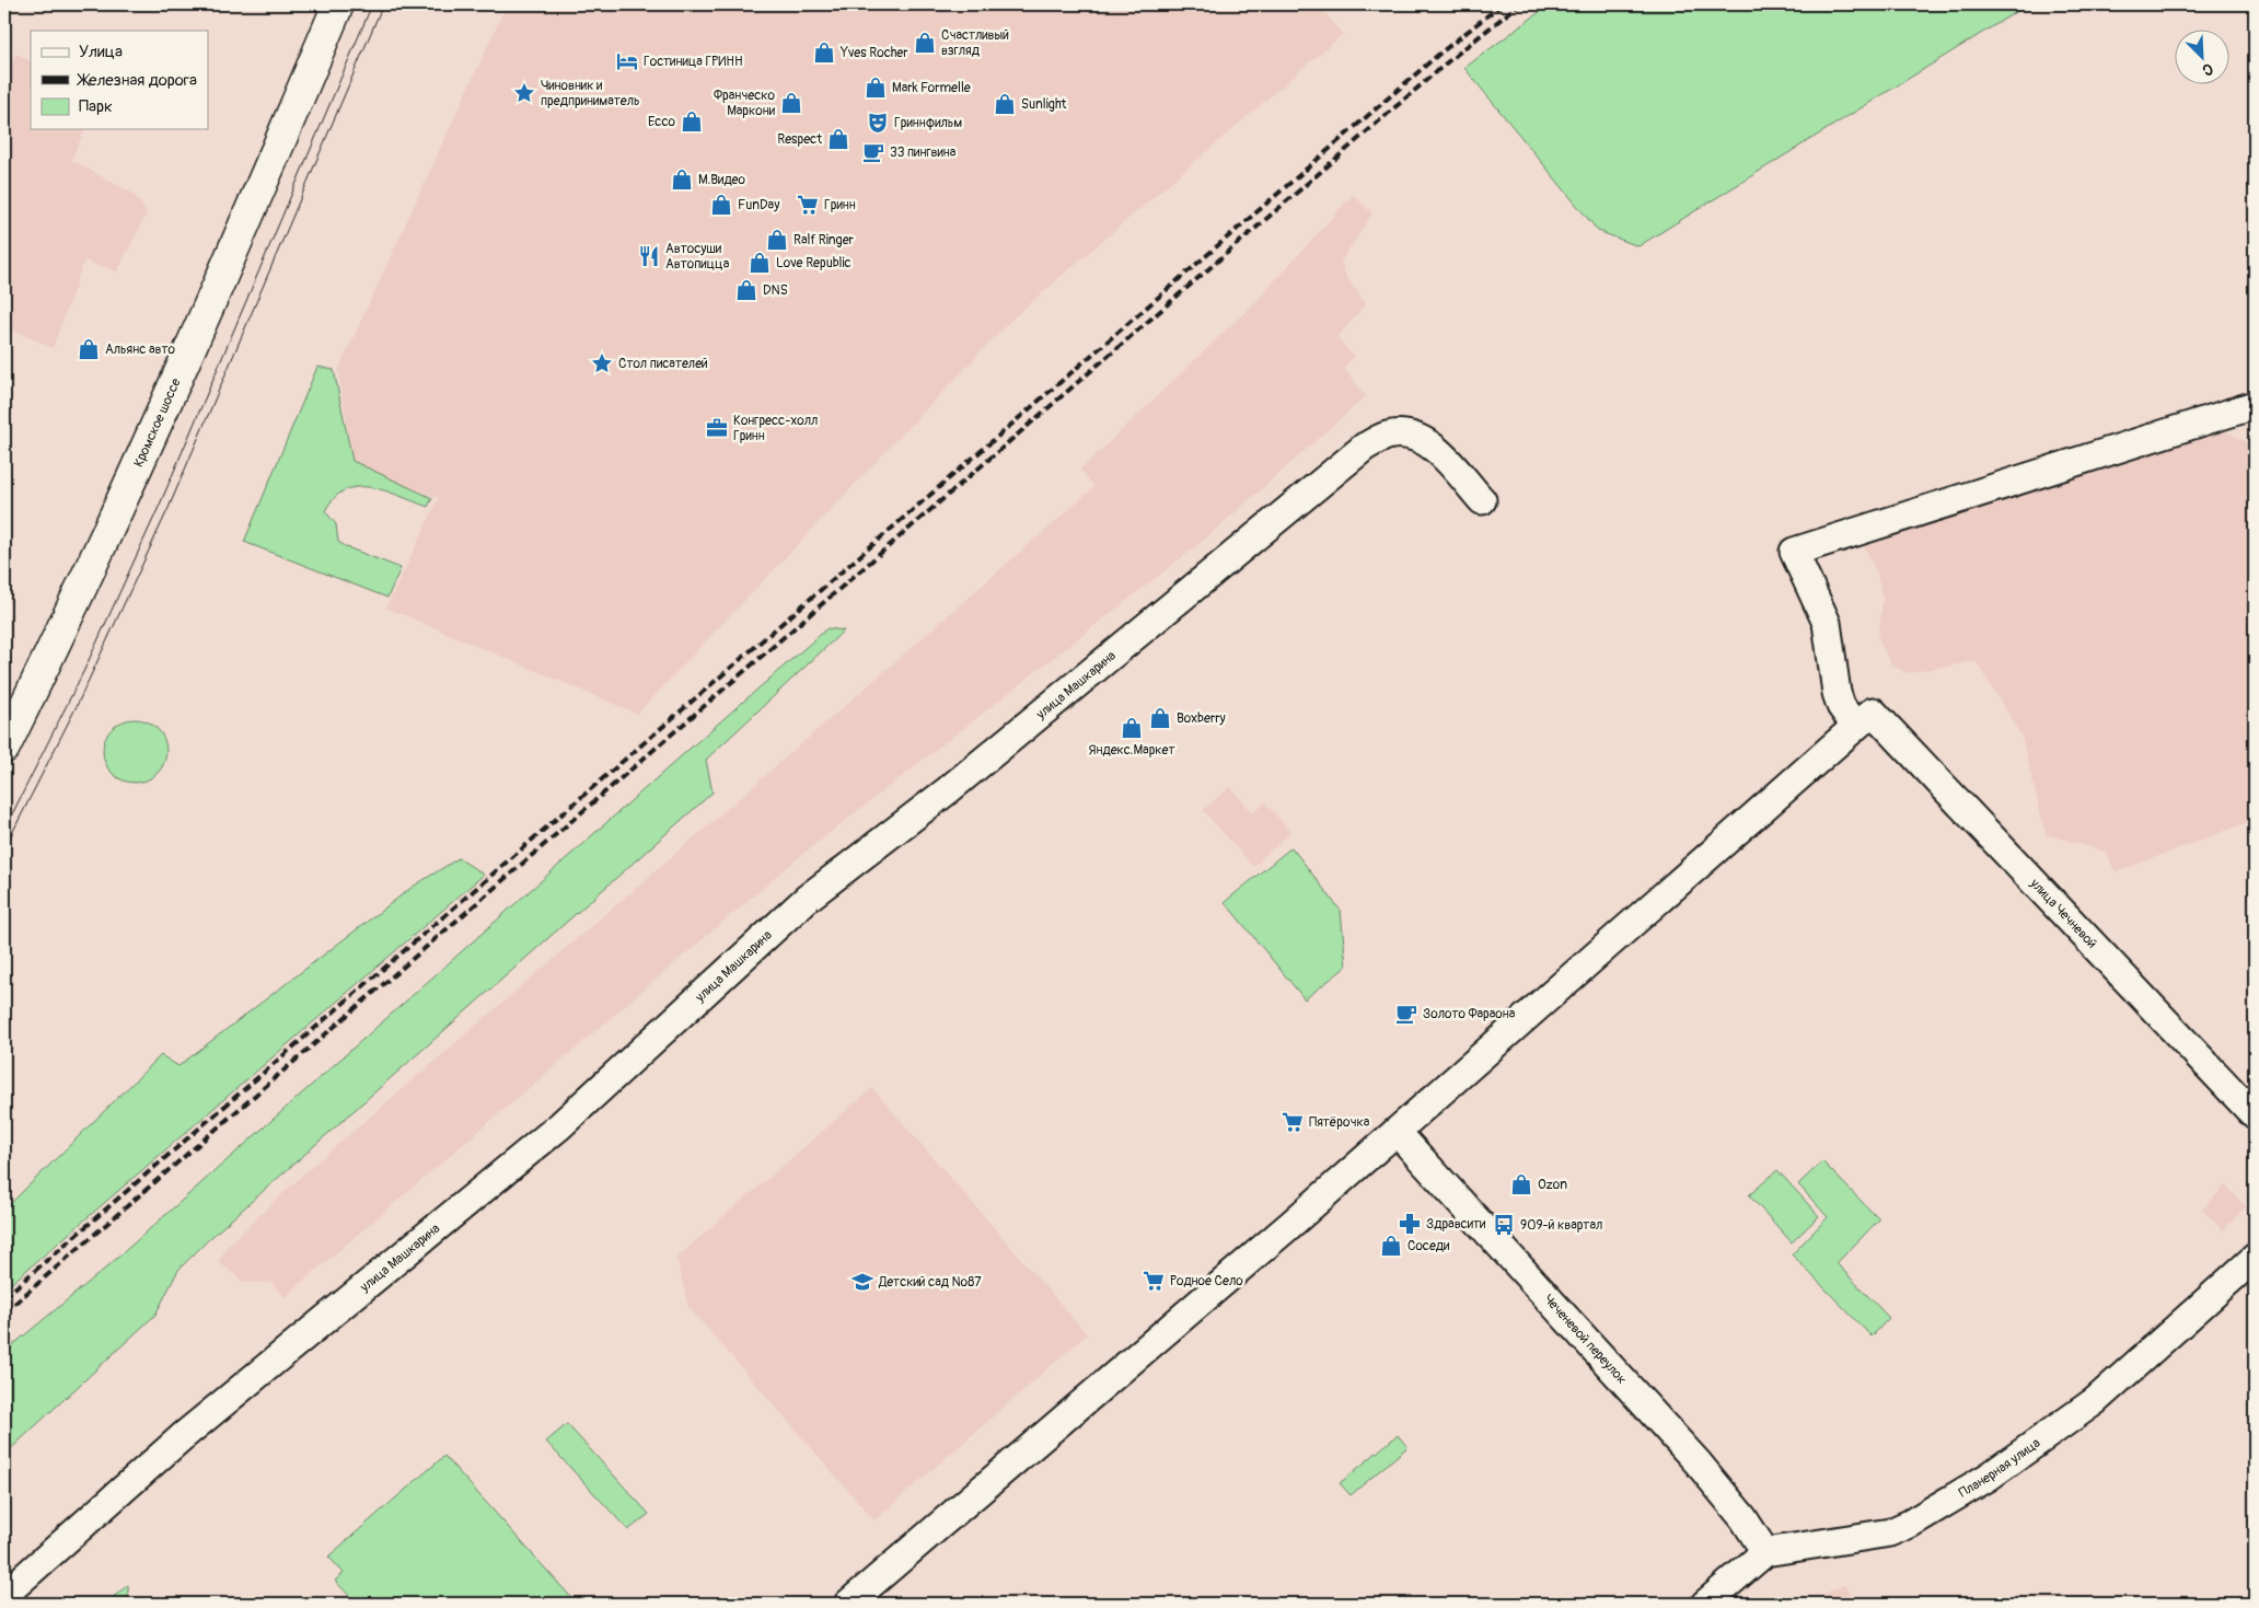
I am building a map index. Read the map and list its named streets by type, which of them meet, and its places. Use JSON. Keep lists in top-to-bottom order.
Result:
{
  "streets": {
    "main road": ["Кромское шоссе"],
    "street": [
      "улица Машкарина",
      "улица Чечневой",
      "Чеченевой переулок",
      "Планерная улица"
    ]
  },
  "crossings": [
    ["Чеченевой переулок", "Планерная улица"]
  ],
  "places": {
    "shop": [
      "Счастливый взгляд",
      "Yves Rocher",
      "Mark Formelle",
      "Франческо Маркони",
      "Sunlight",
      "Ecco",
      "Respect",
      "М.Видео",
      "FunDay",
      "Ralf Ringer",
      "Love Republic",
      "DNS",
      "Альянс авто",
      "Boxberry",
      "Яндекс.Маркет",
      "Ozon",
      "Соседи"
    ],
    "hotel": ["Гостиница ГРИНН"],
    "place": ["Чиновник и предприниматель", "Стол писателей"],
    "theatre": ["Гриннфильм"],
    "cafe": ["33 пингвина", "Золото Фараона"],
    "supermarket": ["Гринн", "Пятёрочка", "Родное Село"],
    "restaurant": ["Автосуши Автопицца"],
    "office": ["Конгресс-холл Гринн"],
    "pharmacy": ["Здравсити"],
    "bus stop": ["909-й квартал"],
    "school or university": ["Детский сад №87"]
  },
  "legend": ["Улица", "Железная дорога", "Парк"],
  "north": "bottom right"
}
